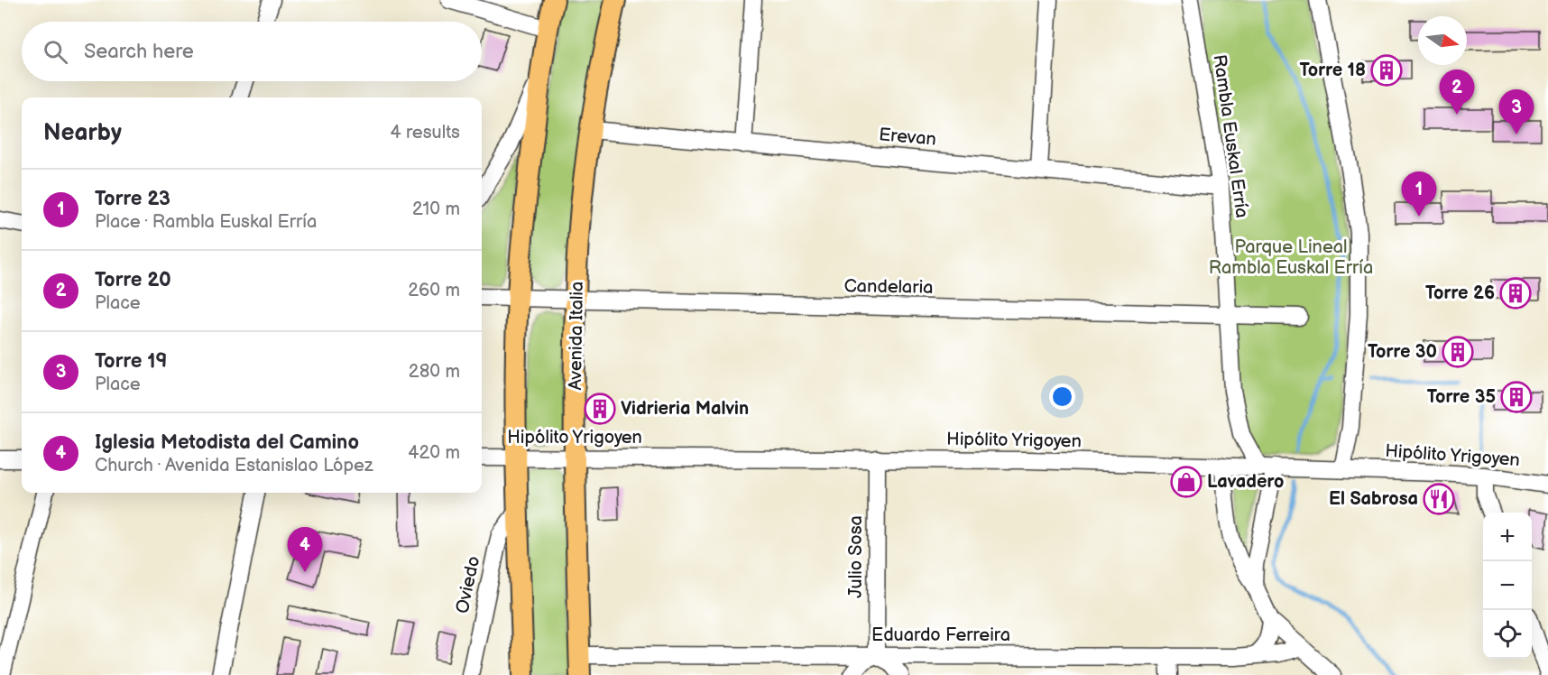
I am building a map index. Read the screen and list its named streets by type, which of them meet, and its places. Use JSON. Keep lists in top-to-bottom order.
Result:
{
  "streets": {
    "main road": ["Avenida Italia"],
    "street": [
      "Rambla Euskal Erría",
      "Erevan",
      "Candelaria",
      "Hipólito Yrigoyen",
      "Julio Sosa",
      "Oviedo",
      "Eduardo Ferreira"
    ]
  },
  "crossings": [
    ["Rambla Euskal Erría", "Erevan"],
    ["Rambla Euskal Erría", "Candelaria"],
    ["Rambla Euskal Erría", "Hipólito Yrigoyen"],
    ["Erevan", "Avenida Italia"],
    ["Candelaria", "Avenida Italia"],
    ["Avenida Italia", "Hipólito Yrigoyen"],
    ["Avenida Italia", "Eduardo Ferreira"],
    ["Hipólito Yrigoyen", "Julio Sosa"],
    ["Julio Sosa", "Eduardo Ferreira"]
  ],
  "parks": ["Parque Lineal Rambla Euskal Erría"],
  "places": {
    "building": [
      "Torre 18",
      "Torre 26",
      "Torre 30",
      "Torre 35",
      "Vidrieria Malvin"
    ],
    "shop": ["Lavadero"],
    "restaurant": ["El Sabrosa"]
  },
  "north": "right",
  "page": {
    "search": "Search here",
    "pins": [
      "2",
      "3",
      "1",
      "4"
    ],
    "heading": ["Nearby", "4 results"],
    "list": [
      {
        "mark": "1",
        "name": "Torre 23",
        "note": "Place · Rambla Euskal Erría",
        "value": "210 m"
      },
      {
        "mark": "2",
        "name": "Torre 20",
        "note": "Place",
        "value": "260 m"
      },
      {
        "mark": "3",
        "name": "Torre 19",
        "note": "Place",
        "value": "280 m"
      },
      {
        "mark": "4",
        "name": "Iglesia Metodista del Camino",
        "note": "Church · Avenida Estanislao López",
        "value": "420 m"
      }
    ],
    "map_buttons": ["+", "−"]
  }
}
